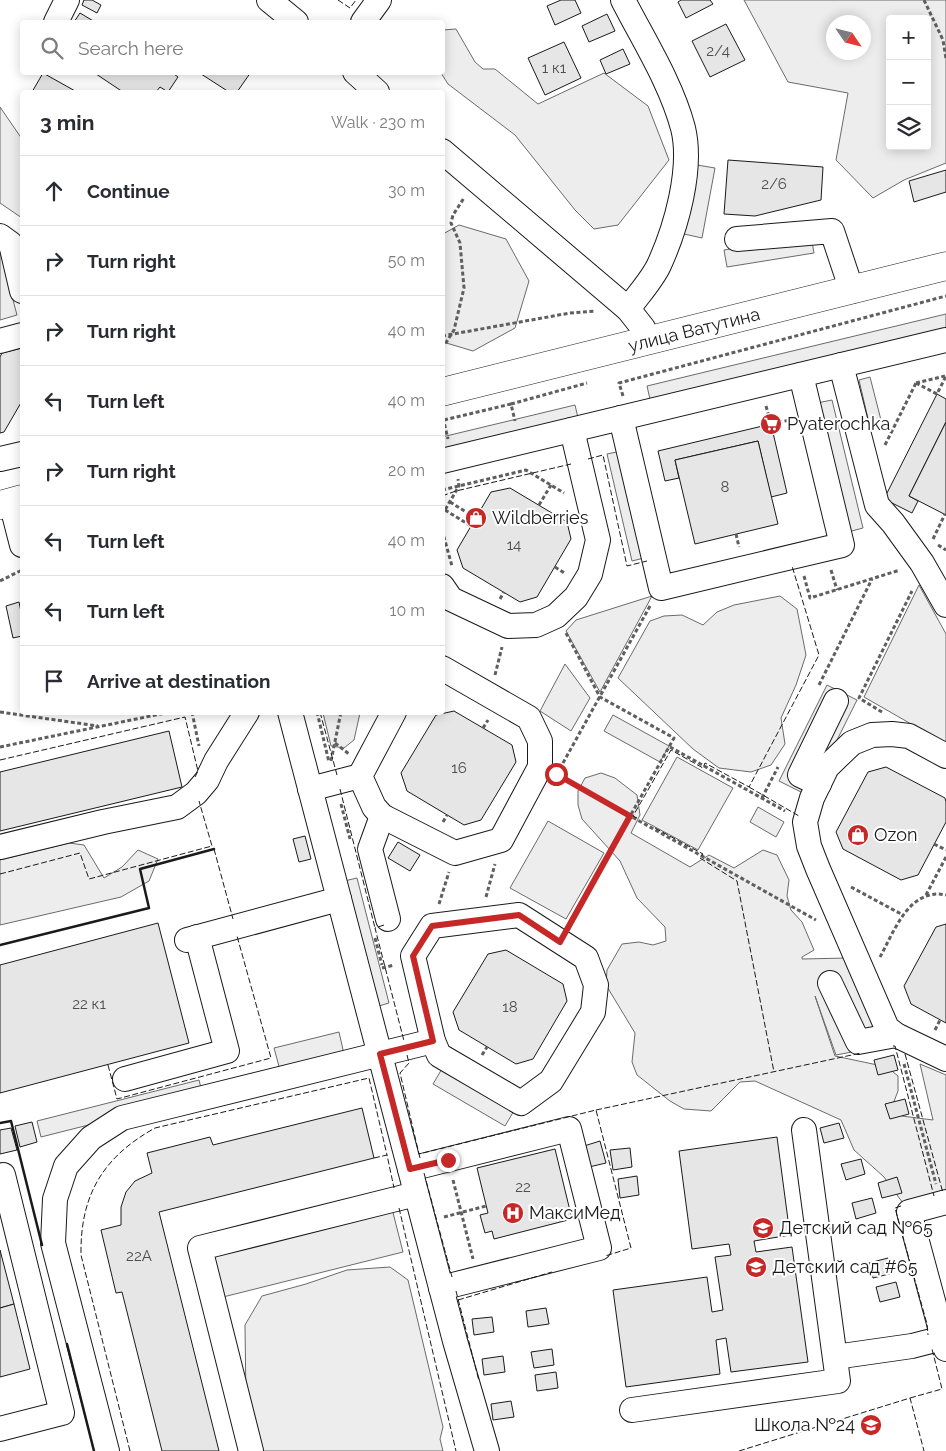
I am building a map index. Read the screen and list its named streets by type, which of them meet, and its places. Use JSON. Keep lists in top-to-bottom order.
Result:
{
  "streets": {
    "main road": ["улица Ватутина"]
  },
  "places": {
    "supermarket": ["Pyaterochka"],
    "shop": ["Wildberries", "Ozon"],
    "hospital": ["МаксиМед"],
    "school or university": ["Детский сад №65", "Детский сад #65", "Школа №24"]
  },
  "house_numbers": [
    "2/4",
    "1 к1",
    "2/6",
    "8",
    "14",
    "16",
    "22 к1",
    "18",
    "22",
    "22А"
  ],
  "north": "bottom right",
  "page": {
    "map_buttons": ["+", "−"],
    "search": "Search here",
    "heading": ["3 min", "Walk · 230 m"],
    "list": [
      ["Continue", "30 m"],
      ["Turn right", "50 m"],
      ["Turn right", "40 m"],
      ["Turn left", "40 m"],
      ["Turn right", "20 m"],
      ["Turn left", "40 m"],
      ["Turn left", "10 m"],
      "Arrive at destination"
    ]
  }
}
